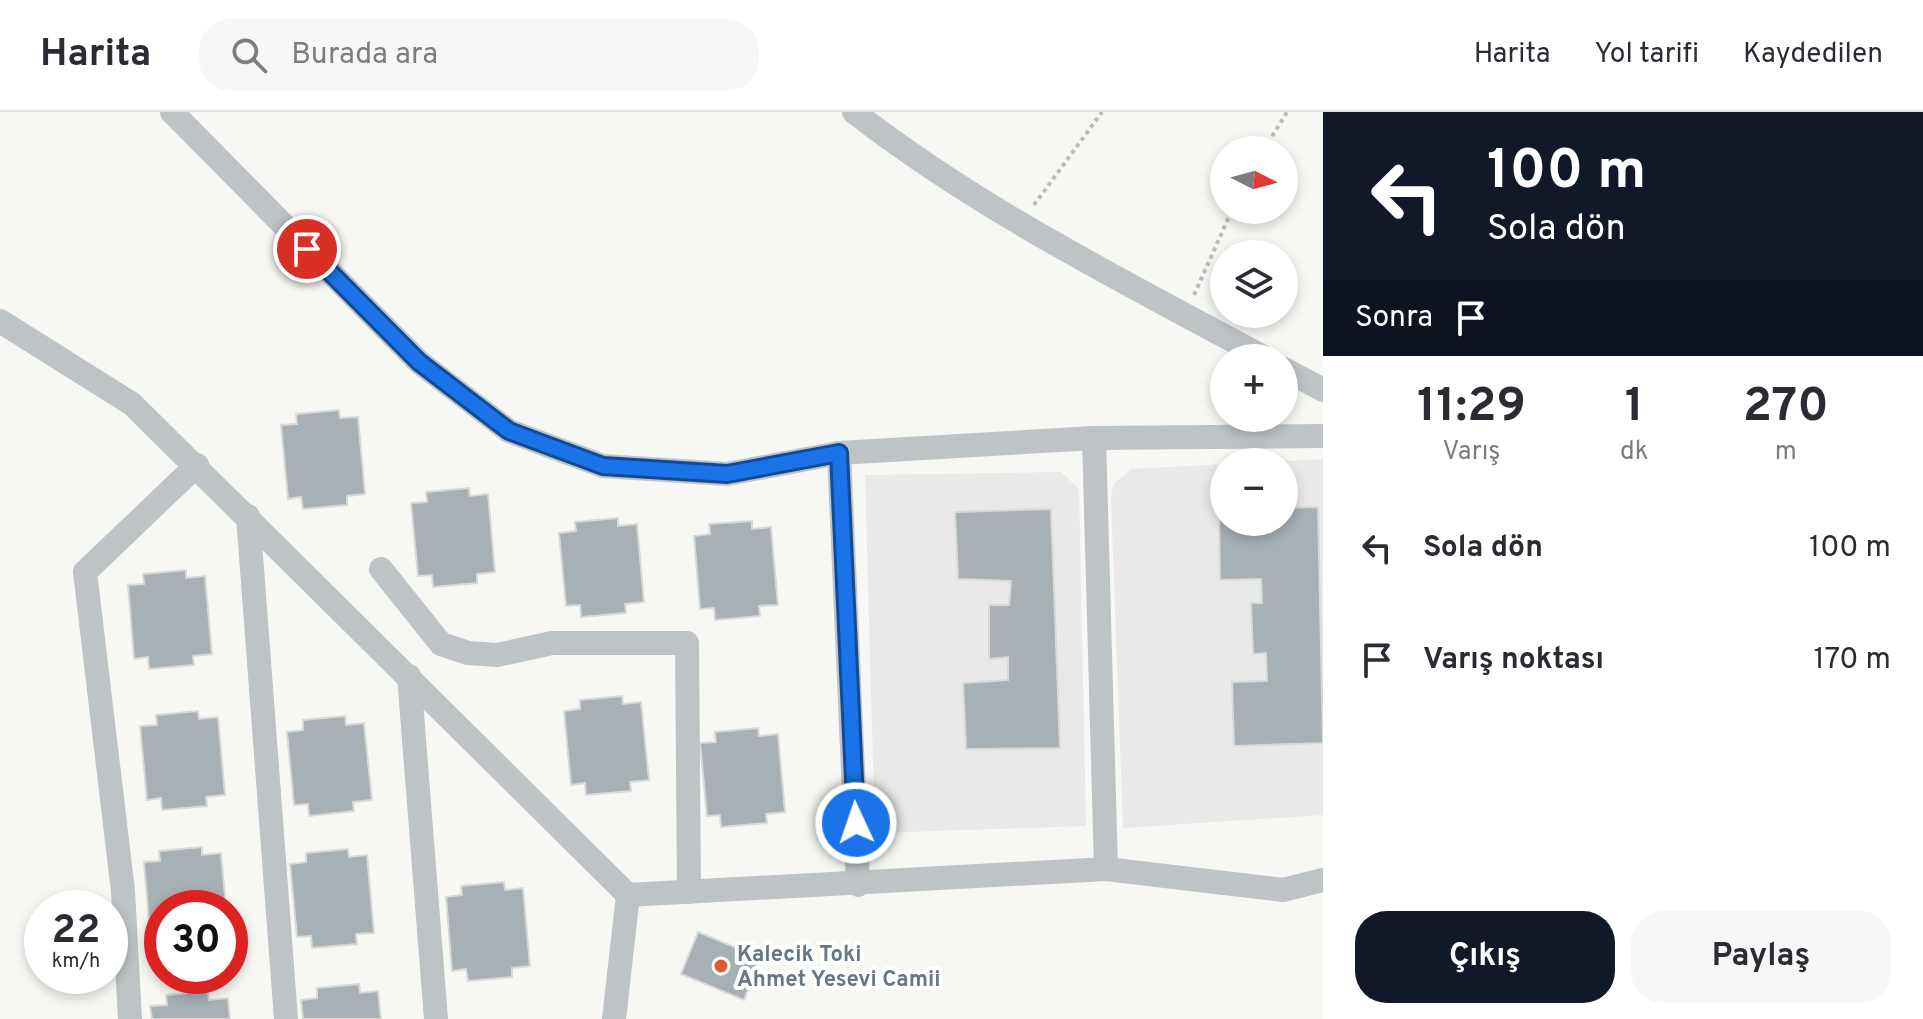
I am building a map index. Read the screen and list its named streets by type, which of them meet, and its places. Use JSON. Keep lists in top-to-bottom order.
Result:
{
  "places": ["Kalecik Toki Ahmet Yesevi Camii"],
  "north": "right",
  "page": {
    "header": "Harita",
    "search": "Burada ara",
    "nav": ["Harita", "Yol tarifi", "Kaydedilen"],
    "turn": ["100 m", "Sola dön"],
    "map_buttons": ["+", "−"],
    "then": "Sonra",
    "eta": [
      "11:29",
      "Varış",
      "1",
      "dk",
      "270",
      "m"
    ],
    "list": [
      {
        "name": "Sola dön",
        "value": "100 m"
      },
      {
        "name": "Varış noktası",
        "value": "170 m"
      }
    ],
    "speed": "22 km/h",
    "limit": "30",
    "buttons": ["Çıkış", "Paylaş"]
  }
}
